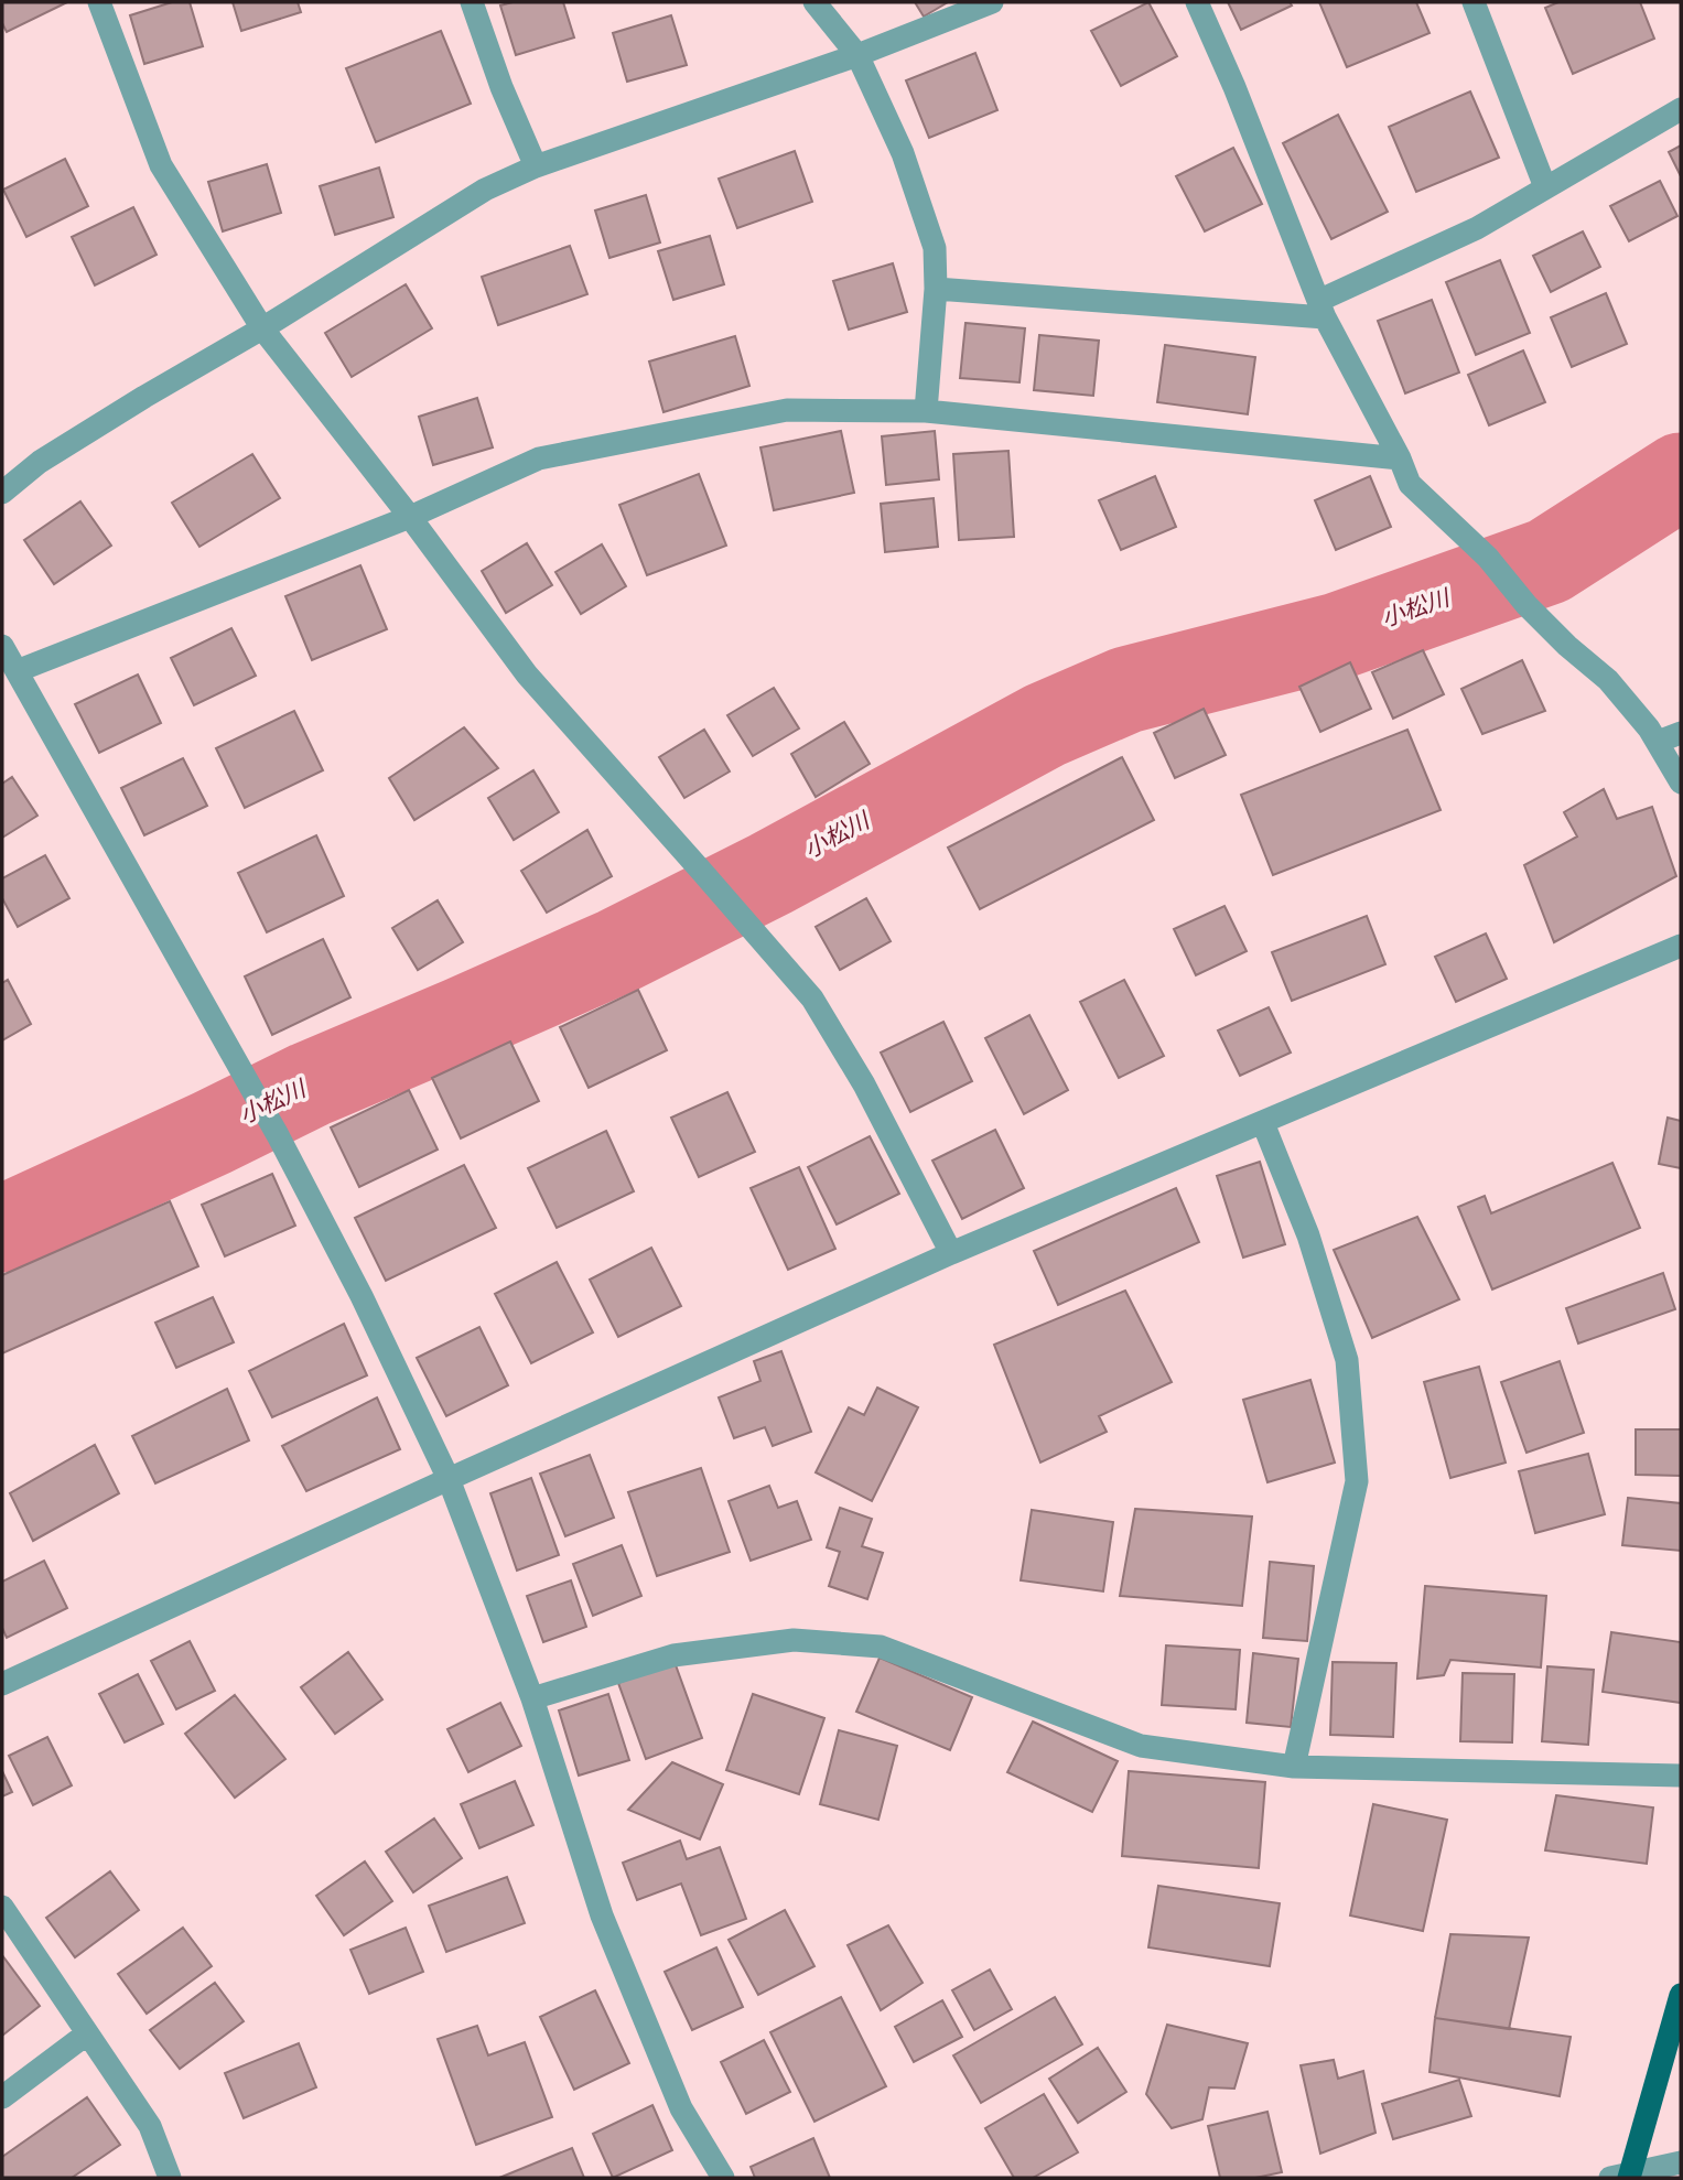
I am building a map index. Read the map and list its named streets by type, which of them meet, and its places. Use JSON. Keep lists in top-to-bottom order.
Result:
{
  "water": ["小松川"]
}
